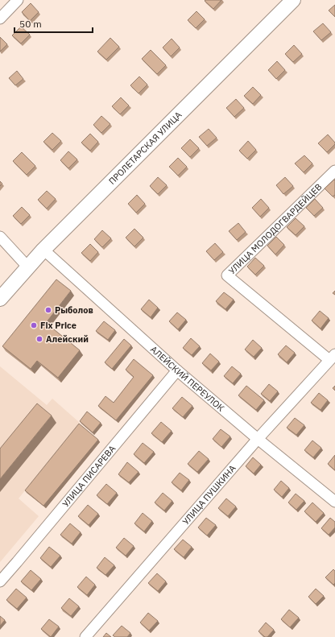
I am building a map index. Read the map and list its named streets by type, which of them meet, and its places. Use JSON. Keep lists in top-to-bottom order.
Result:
{
  "streets": {
    "main road": ["ПРОЛЕТАРСКАЯ УЛИЦА"],
    "street": [
      "УЛИЦА МОЛОДОГВАРДЕЙЦЕВ",
      "АЛЕЙСКИЙ ПЕРЕУЛОК",
      "УЛИЦА ПИСАРЕВА",
      "УЛИЦА ПУШКИНА"
    ]
  },
  "crossings": [
    ["ПРОЛЕТАРСКАЯ УЛИЦА", "АЛЕЙСКИЙ ПЕРЕУЛОК"],
    ["УЛИЦА МОЛОДОГВАРДЕЙЦЕВ", "УЛИЦА ПУШКИНА"],
    ["АЛЕЙСКИЙ ПЕРЕУЛОК", "УЛИЦА ПИСАРЕВА"],
    ["АЛЕЙСКИЙ ПЕРЕУЛОК", "УЛИЦА ПУШКИНА"]
  ],
  "places": ["Рыболов", "Fix Price", "Алейский"],
  "scale_bar": "50 m"
}
